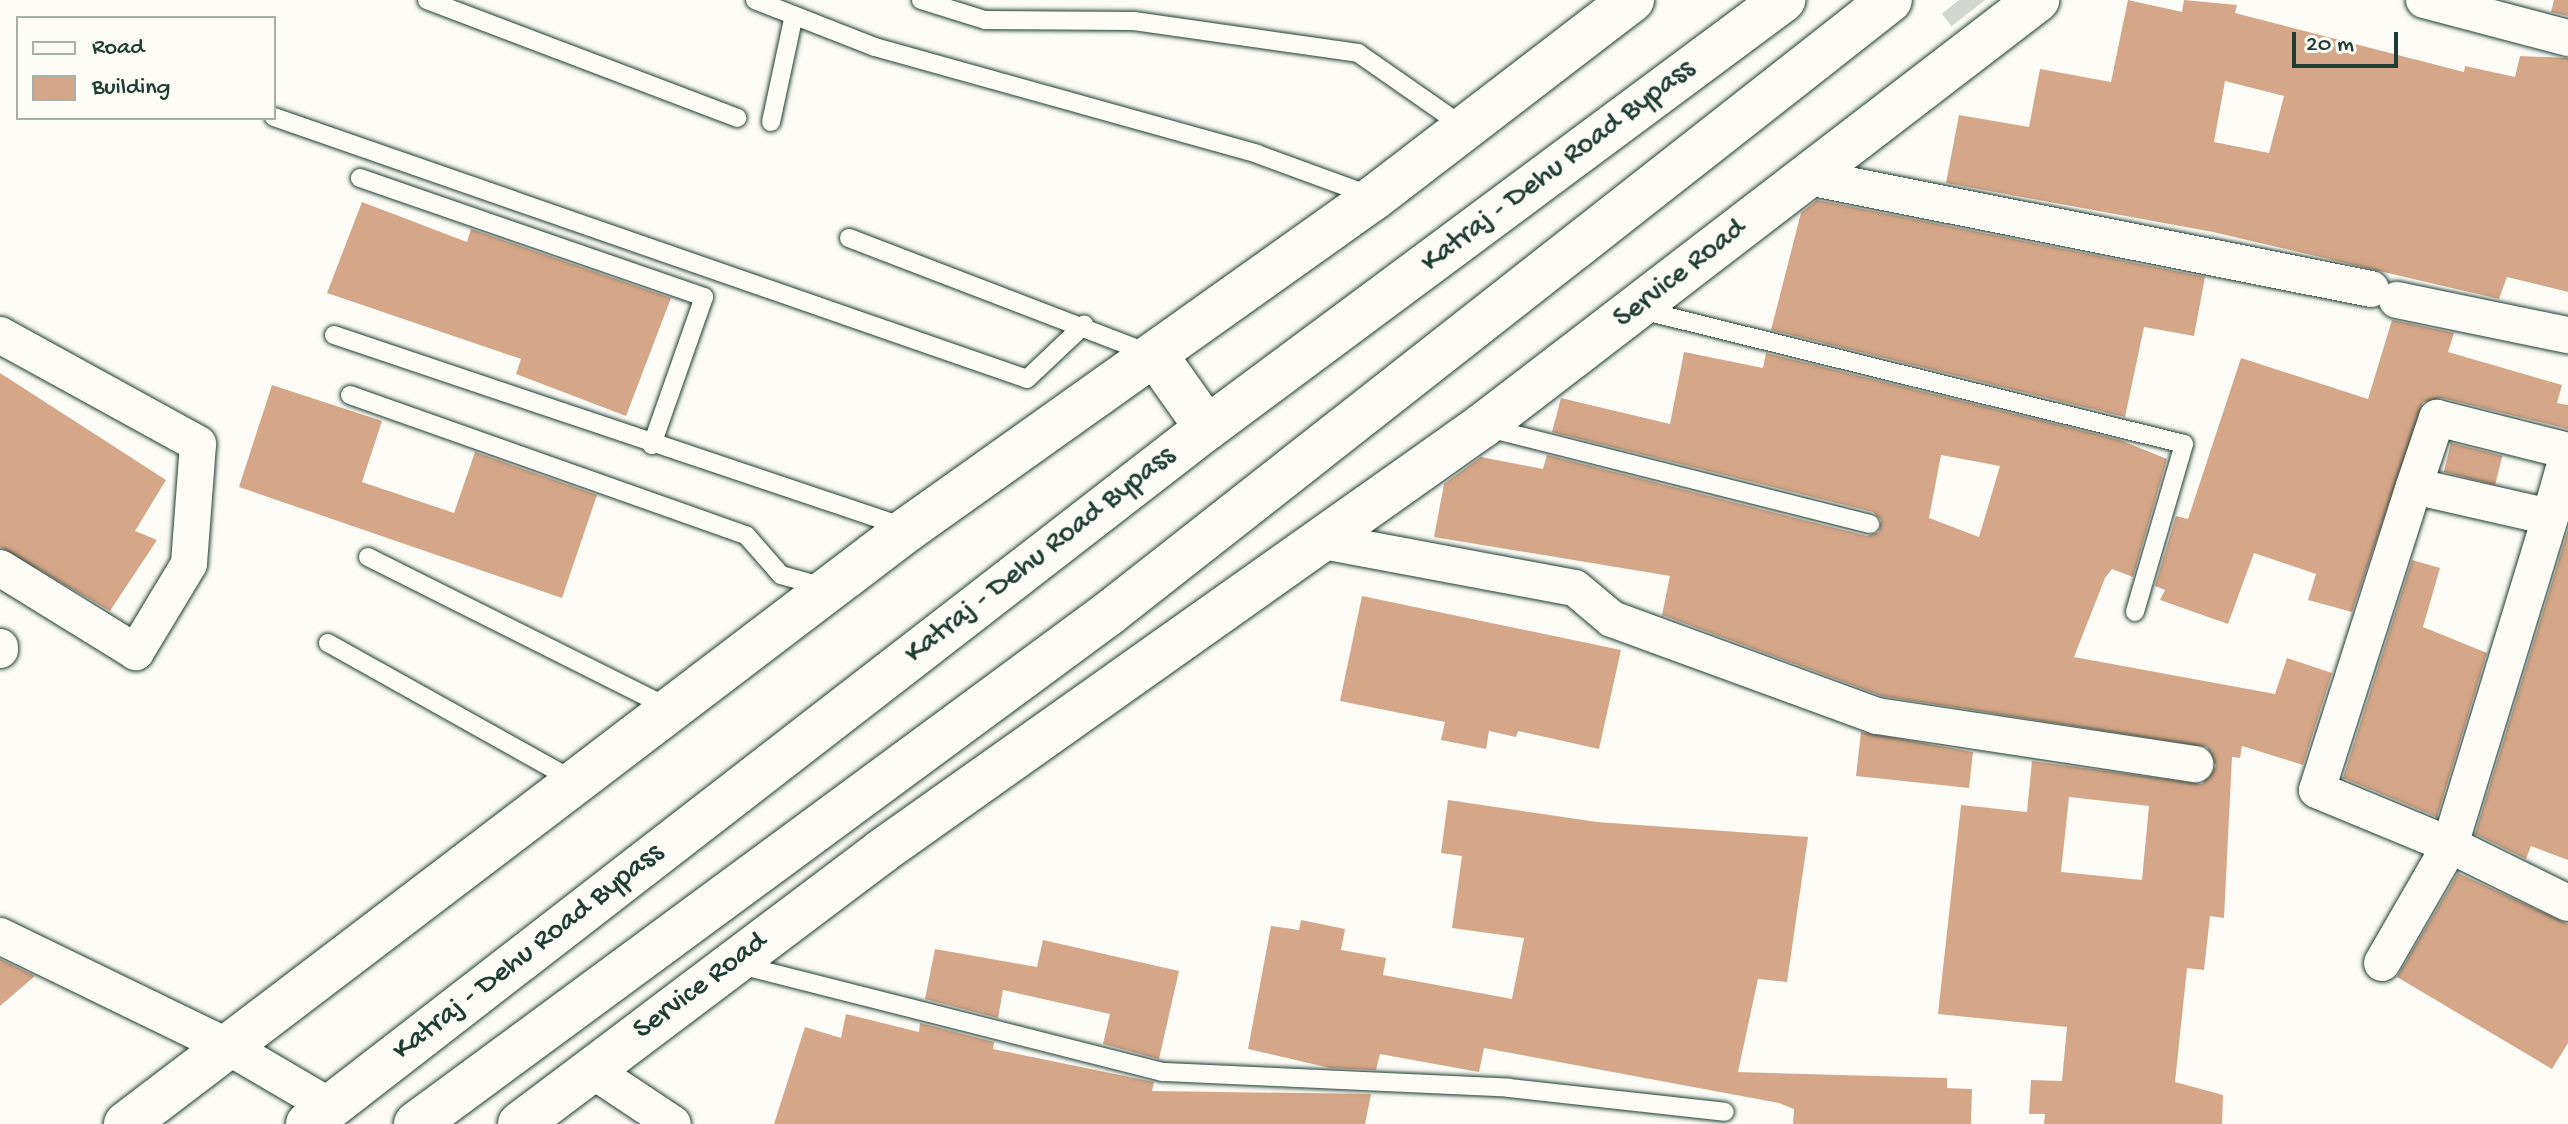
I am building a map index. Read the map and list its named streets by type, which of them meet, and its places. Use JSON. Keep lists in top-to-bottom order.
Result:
{
  "streets": {
    "main road": ["Katraj - Dehu Road Bypass", "Service Road"]
  },
  "legend": ["Road", "Building"],
  "scale_bar": "20 m"
}
